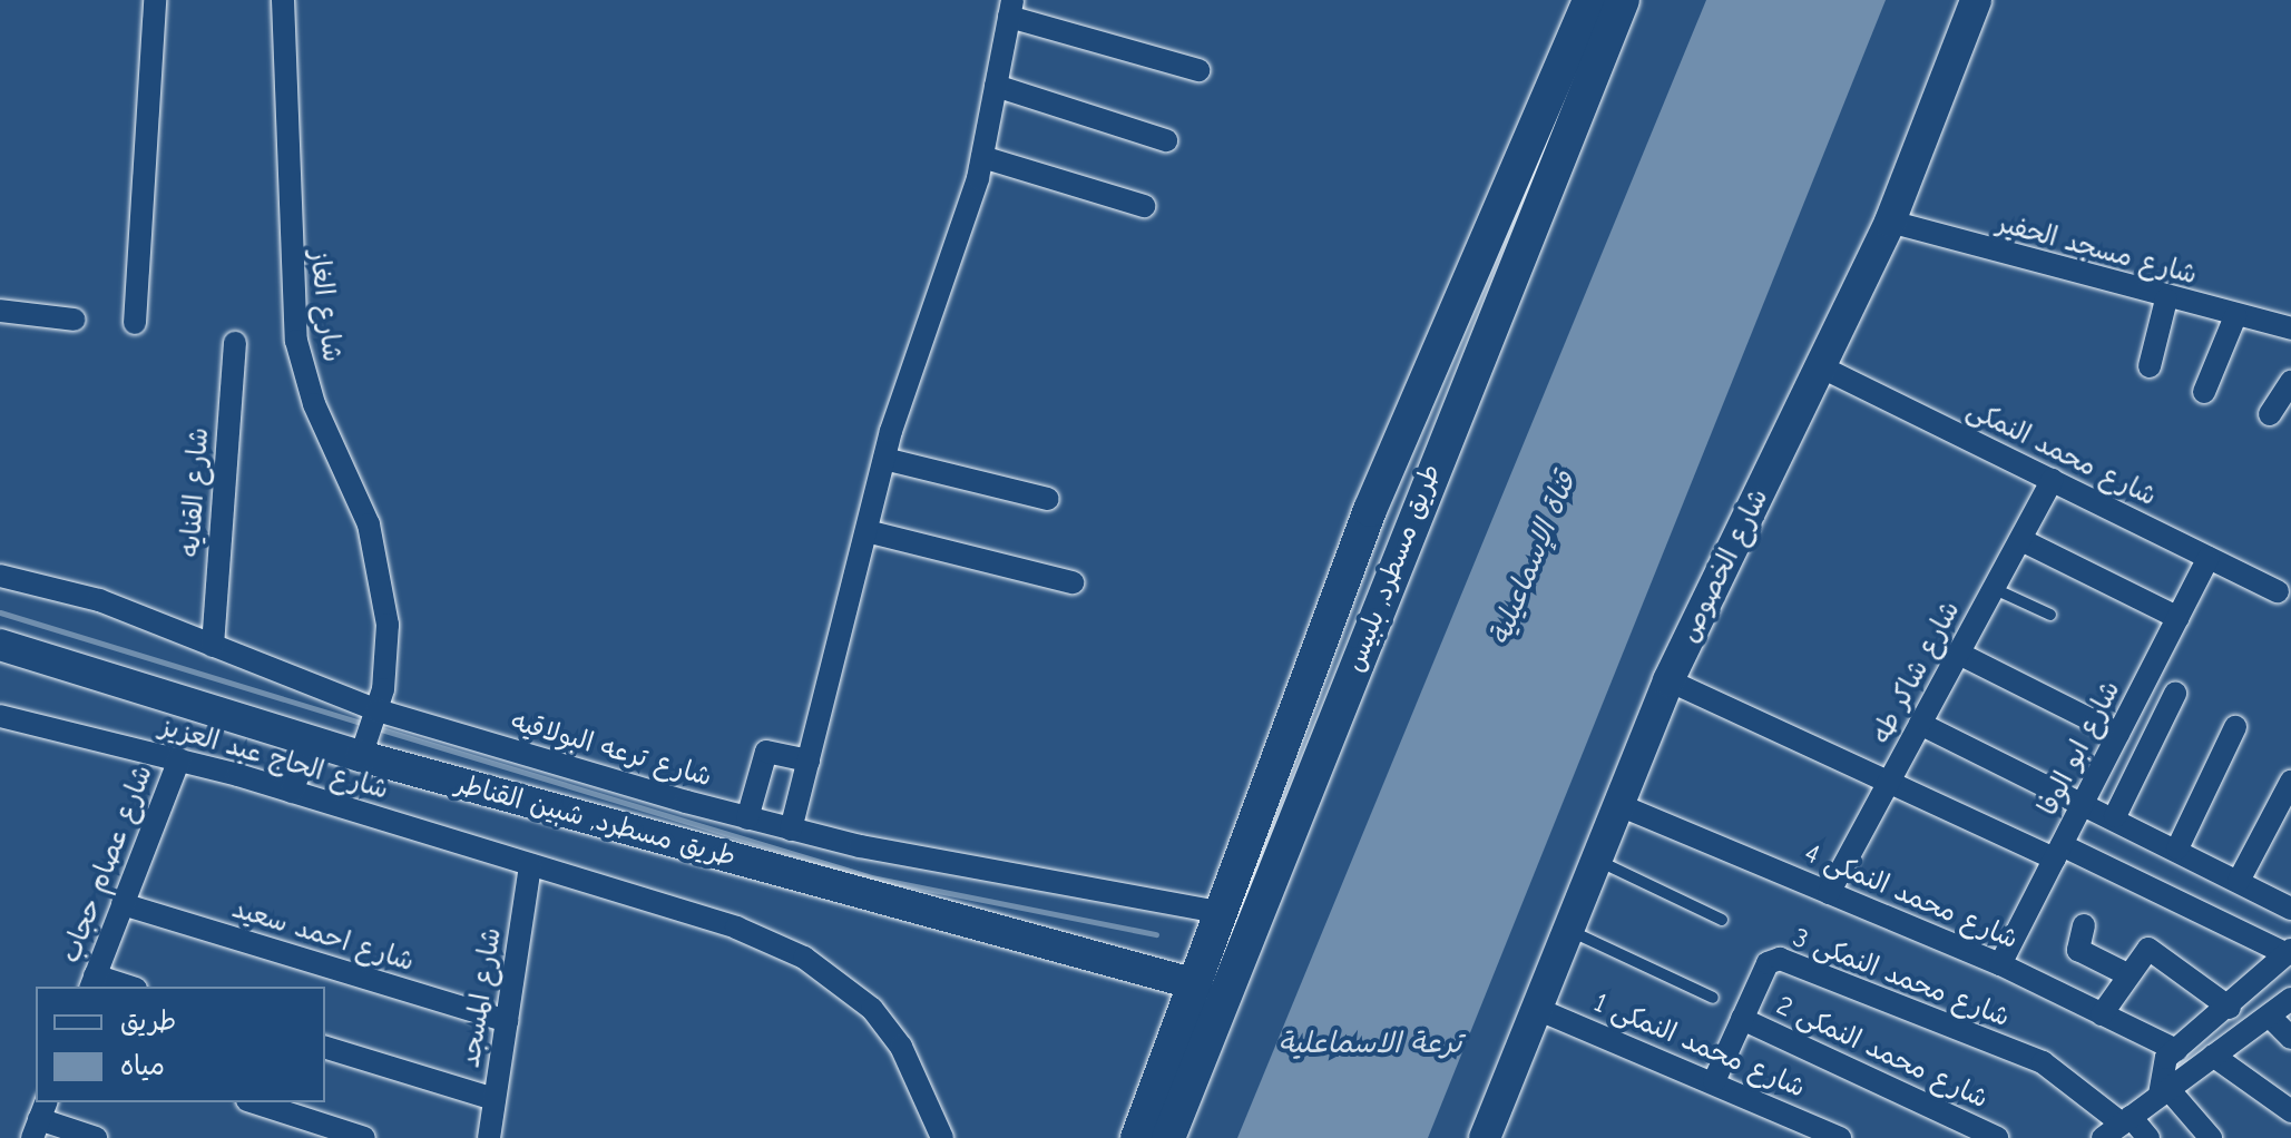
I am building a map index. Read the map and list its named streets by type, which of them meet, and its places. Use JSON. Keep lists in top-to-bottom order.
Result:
{
  "streets": {
    "main road": ["شارع الخصوص", "طريق مسطرد, بلبيس", "طريق مسطرد, شبين القناطر"],
    "street": [
      "شارع مسجد الحفير",
      "شارع الغاز",
      "شارع محمد النمكى",
      "شارع القنايه",
      "شارع شاكر طه",
      "شارع ابو الوفا",
      "شارع ترعه البولاقيه",
      "شارع الحاج عبد العزيز",
      "شارع عصام حجاب",
      "شارع محمد النمكى 4",
      "شارع احمد سعيد",
      "شارع محمد النمكى 3",
      "شارع المسجد",
      "شارع محمد النمكى 1",
      "شارع محمد النمكى 2"
    ]
  },
  "crossings": [
    ["شارع مسجد الحفير", "شارع الخصوص"],
    ["شارع الغاز", "شارع ترعه البولاقيه"],
    ["شارع الغاز", "طريق مسطرد, شبين القناطر"],
    ["شارع محمد النمكى", "شارع الخصوص"],
    ["شارع محمد النمكى", "شارع شاكر طه"],
    ["شارع محمد النمكى", "شارع ابو الوفا"],
    ["شارع القنايه", "شارع ترعه البولاقيه"],
    ["شارع الخصوص", "شارع محمد النمكى 4"],
    ["شارع الخصوص", "شارع محمد النمكى 1"],
    ["طريق مسطرد, بلبيس", "شارع ترعه البولاقيه"],
    ["طريق مسطرد, بلبيس", "طريق مسطرد, شبين القناطر"],
    ["شارع شاكر طه", "شارع محمد النمكى 4"],
    ["شارع ابو الوفا", "شارع محمد النمكى 4"],
    ["شارع الحاج عبد العزيز", "شارع عصام حجاب"],
    ["شارع الحاج عبد العزيز", "شارع المسجد"],
    ["شارع عصام حجاب", "شارع احمد سعيد"],
    ["شارع احمد سعيد", "شارع المسجد"],
    ["شارع محمد النمكى 3", "شارع محمد النمكى 1"],
    ["شارع محمد النمكى 3", "شارع محمد النمكى 2"]
  ],
  "water": ["قناة الإسماعيلية", "ترعة الاسماعلية"],
  "legend": ["طريق", "مياه"]
}
